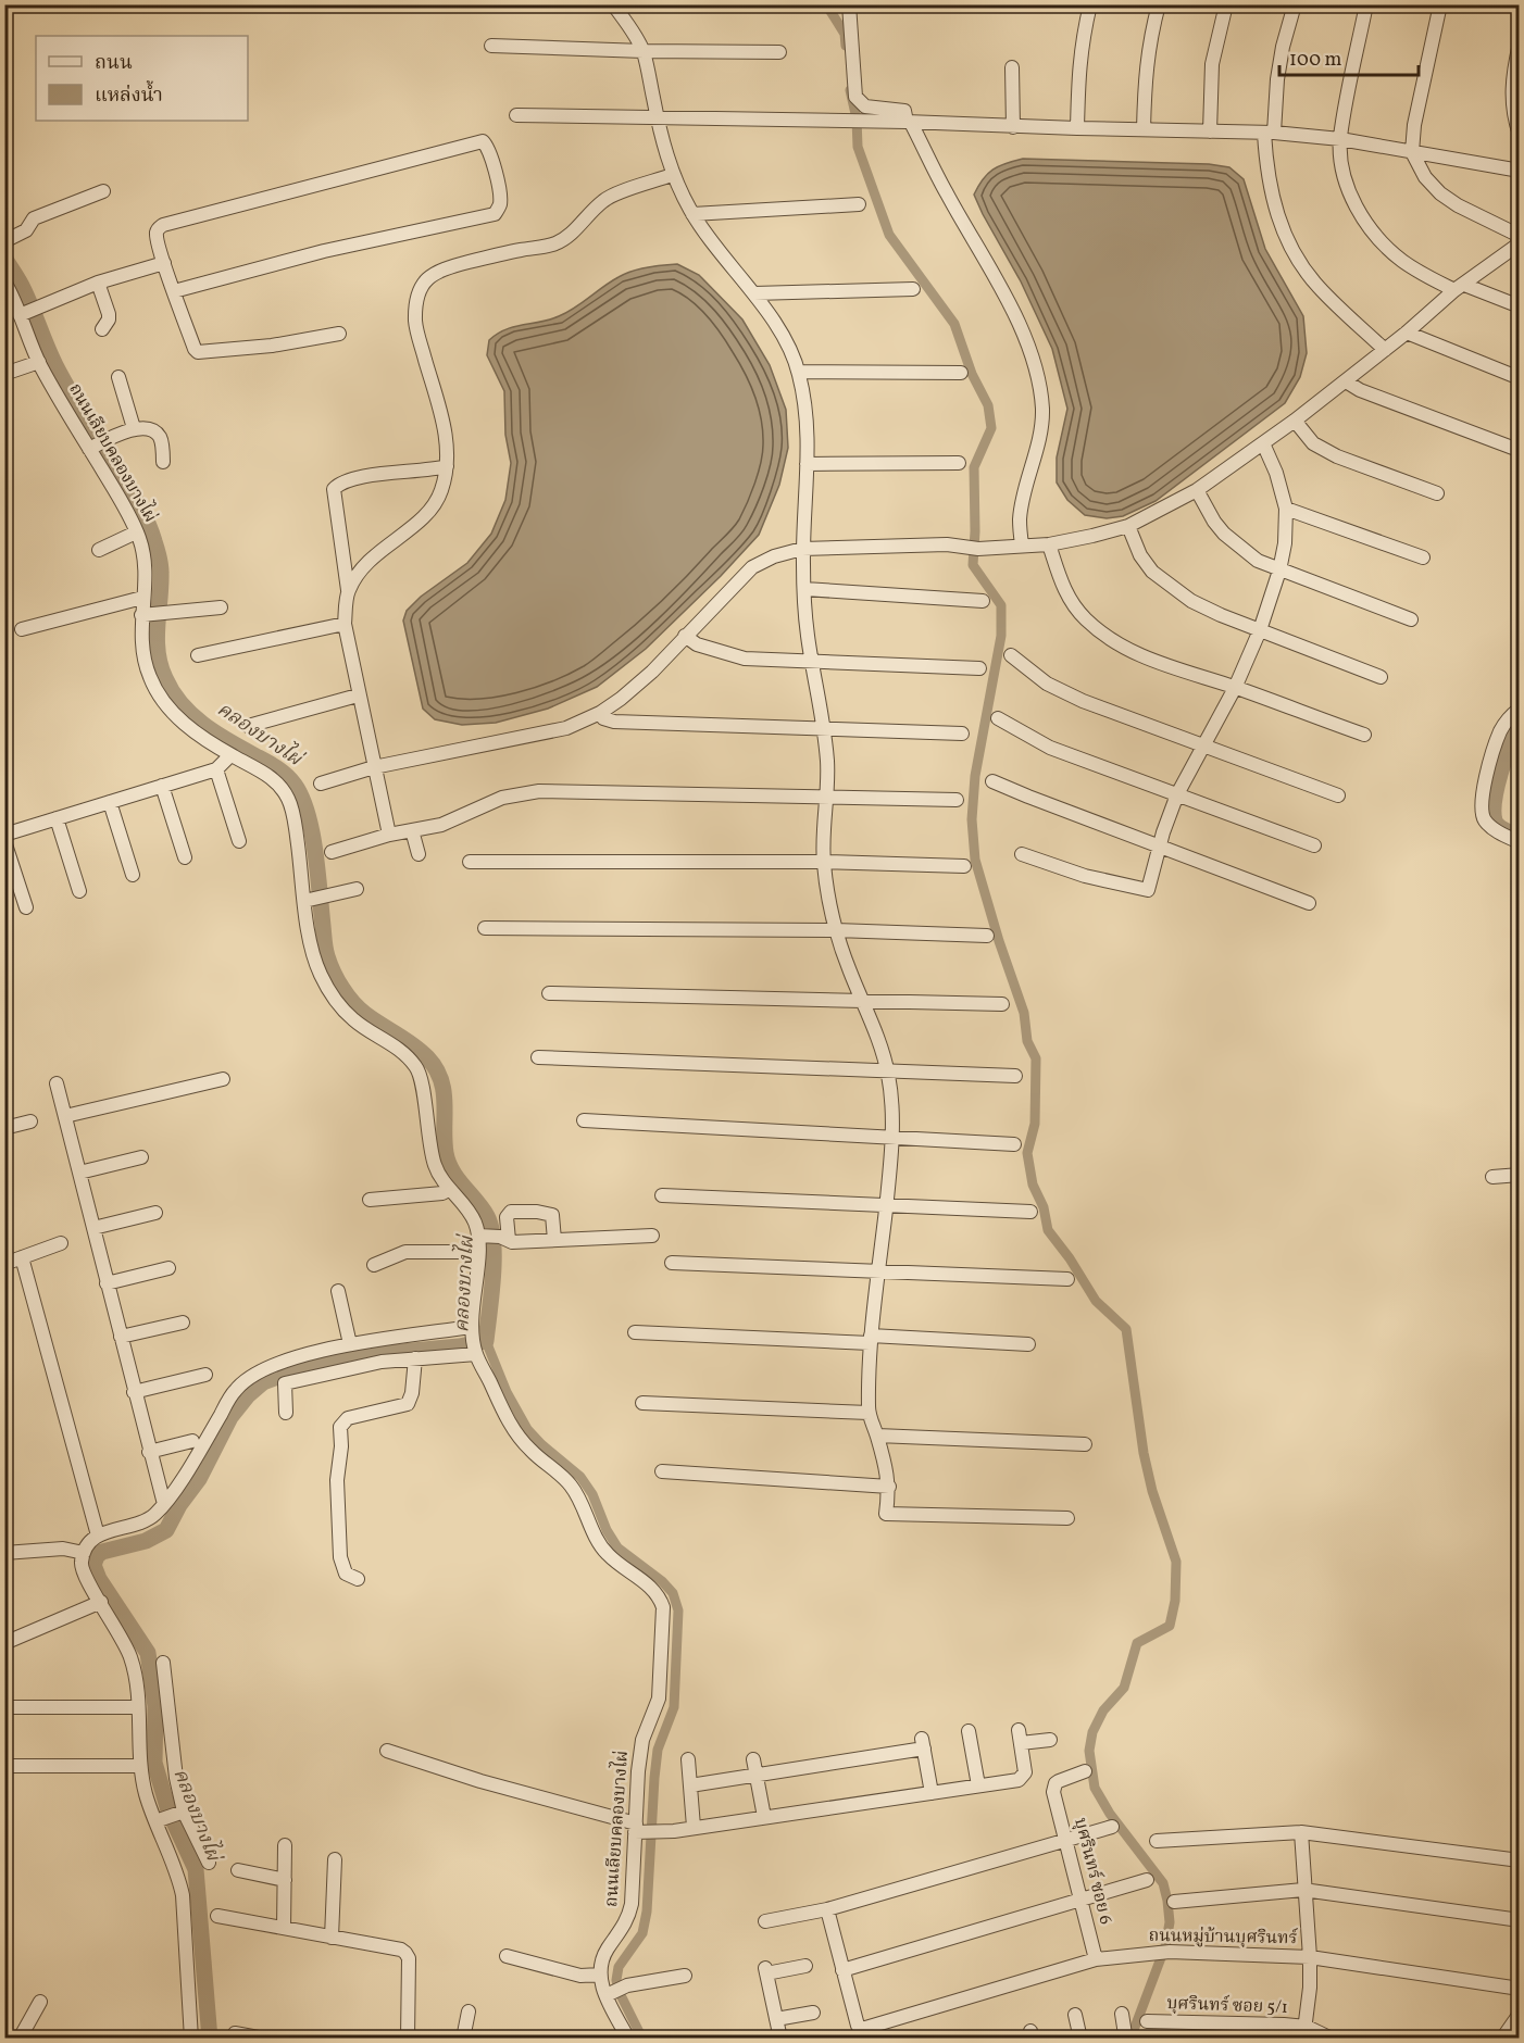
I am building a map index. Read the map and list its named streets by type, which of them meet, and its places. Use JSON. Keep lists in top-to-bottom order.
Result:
{
  "streets": {
    "street": [
      "ถนนเลียบคลองบางไผ่",
      "บุศรินทร์ ซอย 6",
      "ถนนหมู่บ้านบุศรินทร์",
      "บุศรินทร์ ซอย 5/1"
    ]
  },
  "crossings": [
    ["บุศรินทร์ ซอย 6", "ถนนหมู่บ้านบุศรินทร์"]
  ],
  "water": ["คลองบางไผ่"],
  "legend": ["ถนน", "แหล่งน้ำ"],
  "scale_bar": "100 m"
}
